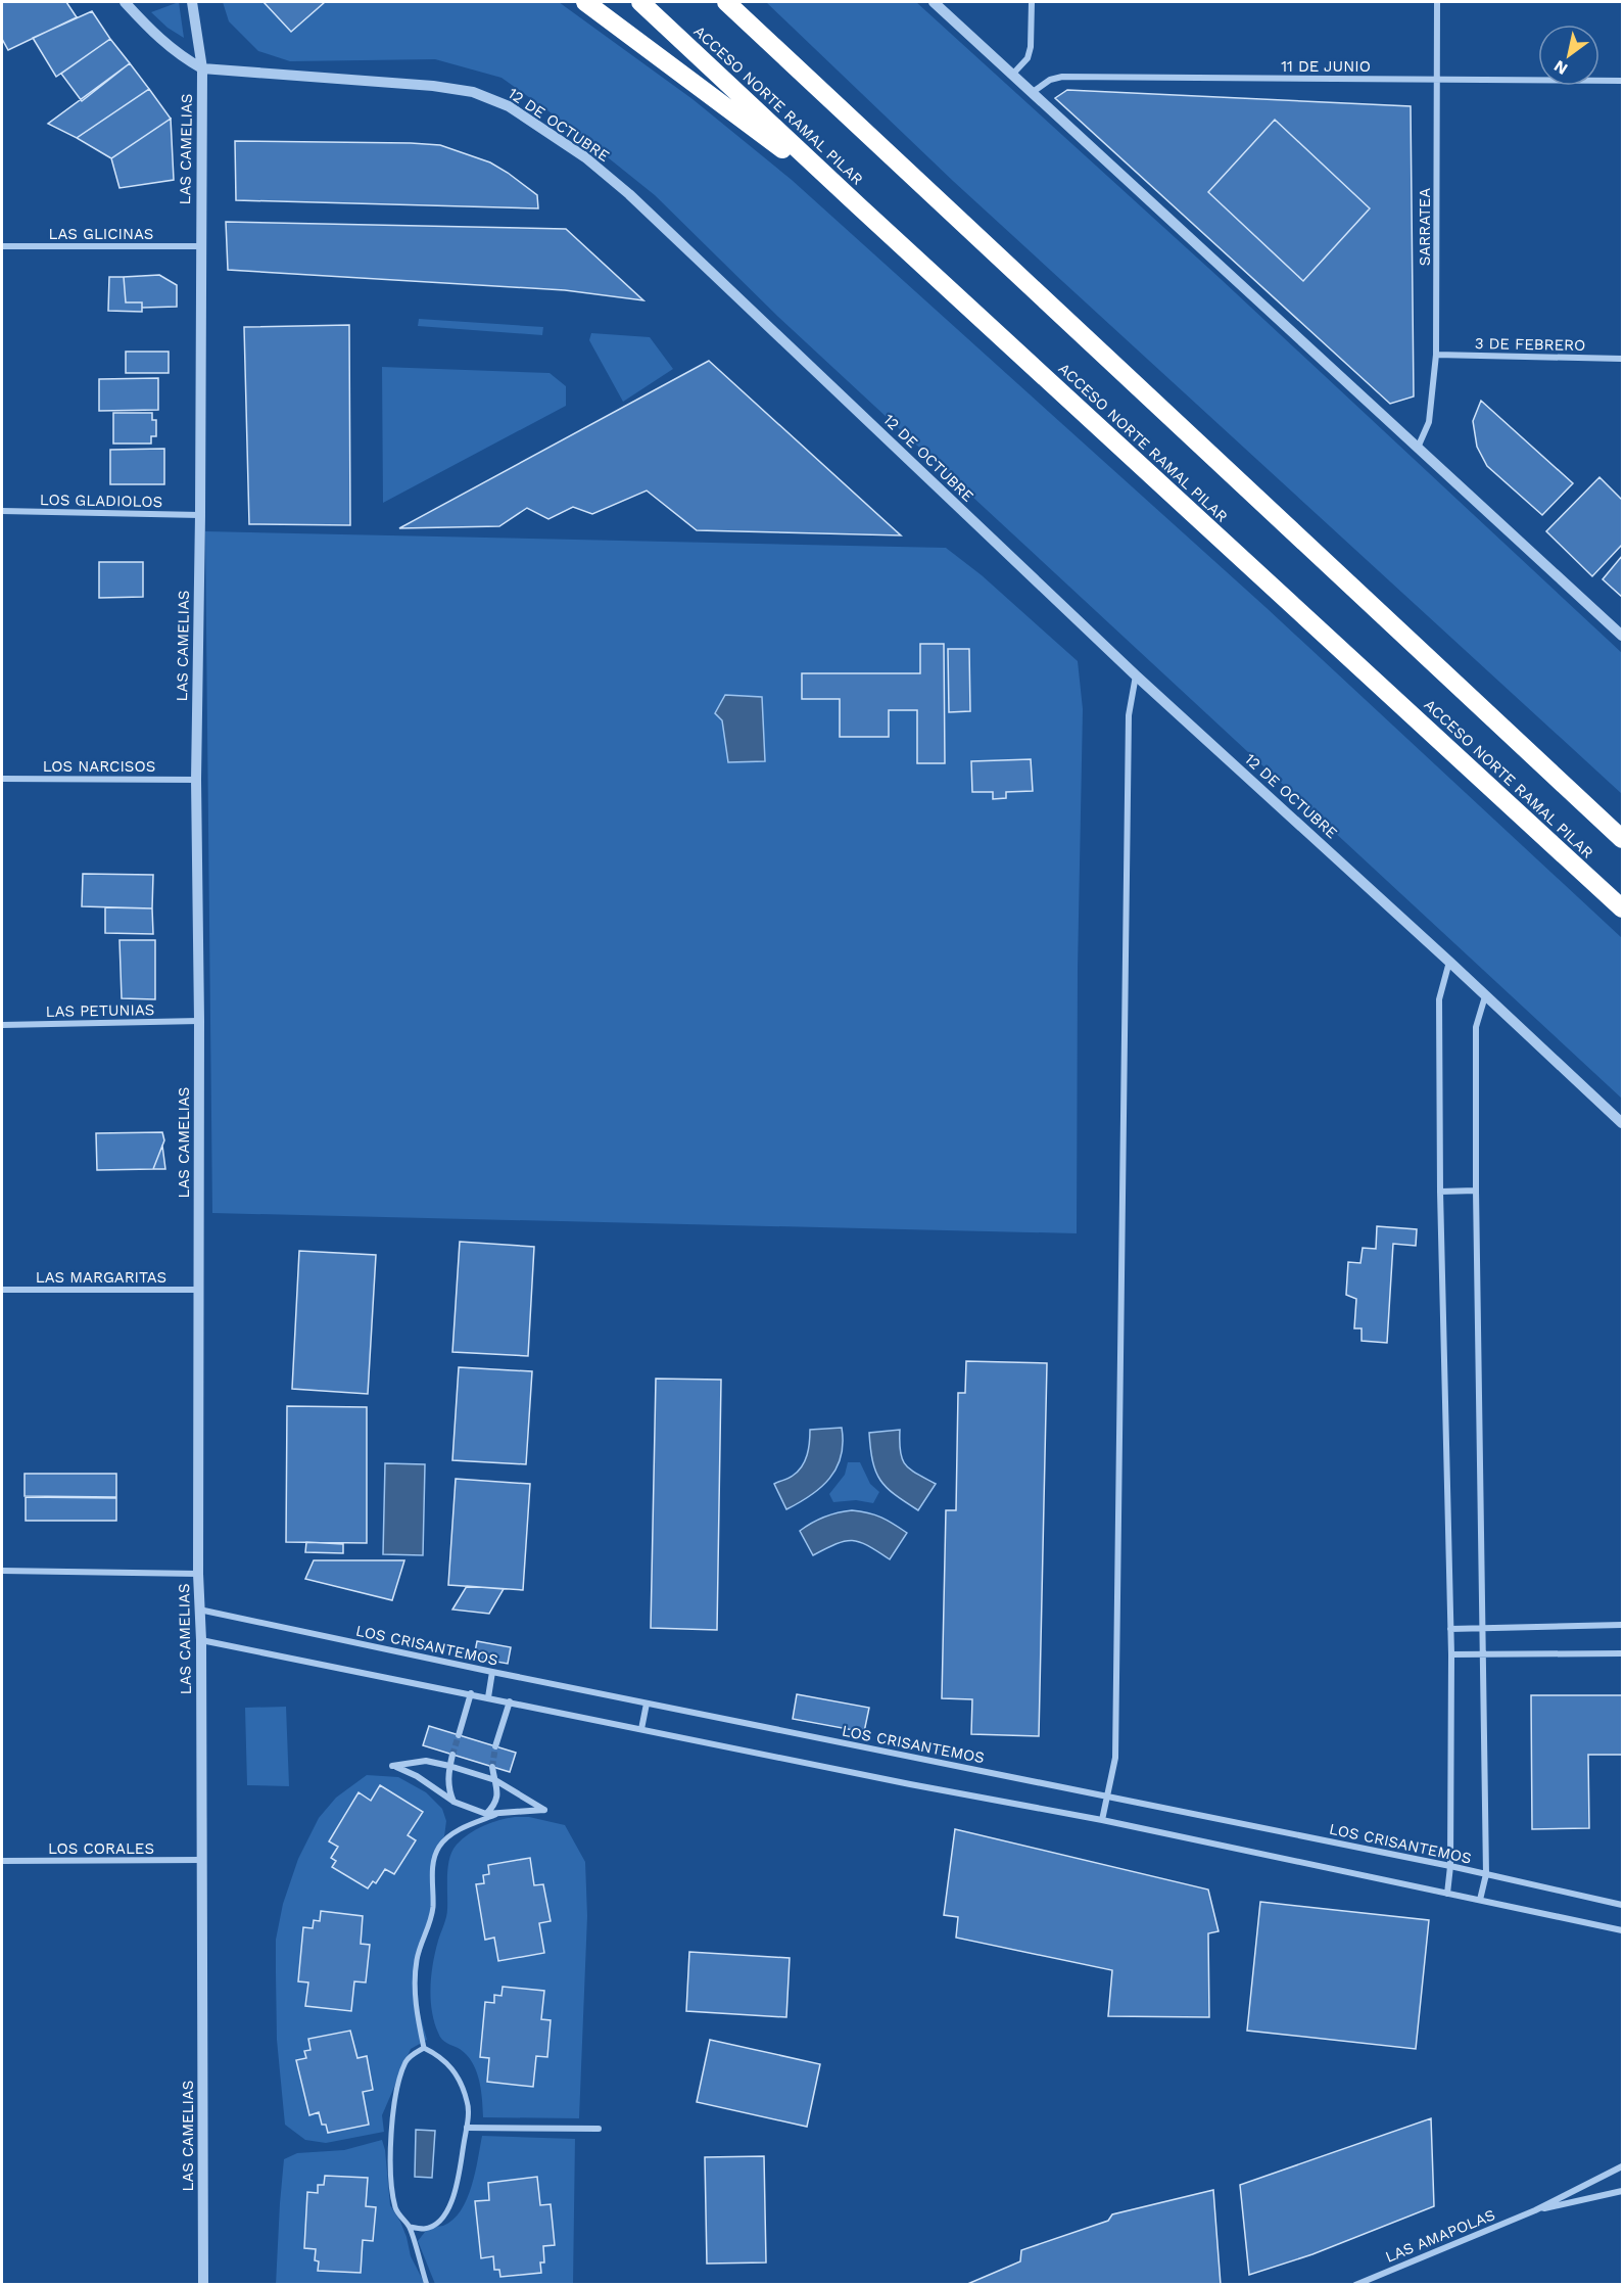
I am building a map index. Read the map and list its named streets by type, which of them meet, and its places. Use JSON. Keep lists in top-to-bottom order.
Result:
{
  "streets": {
    "highway": ["ACCESO NORTE RAMAL PILAR"],
    "street": [
      "11 DE JUNIO",
      "12 DE OCTUBRE",
      "LAS CAMELIAS",
      "SARRATEA",
      "LAS GLICINAS",
      "3 DE FEBRERO",
      "LOS GLADIOLOS",
      "LOS NARCISOS",
      "LAS PETUNIAS",
      "LAS MARGARITAS",
      "LOS CRISANTEMOS",
      "LOS CORALES",
      "LAS AMAPOLAS"
    ]
  },
  "crossings": [
    ["11 DE JUNIO", "SARRATEA"],
    ["12 DE OCTUBRE", "LAS CAMELIAS"],
    ["LAS CAMELIAS", "LAS GLICINAS"],
    ["LAS CAMELIAS", "LOS GLADIOLOS"],
    ["LAS CAMELIAS", "LOS NARCISOS"],
    ["LAS CAMELIAS", "LAS PETUNIAS"],
    ["LAS CAMELIAS", "LAS MARGARITAS"],
    ["LAS CAMELIAS", "LOS CRISANTEMOS"],
    ["LAS CAMELIAS", "LOS CORALES"],
    ["SARRATEA", "3 DE FEBRERO"]
  ],
  "north": "bottom left"
}
